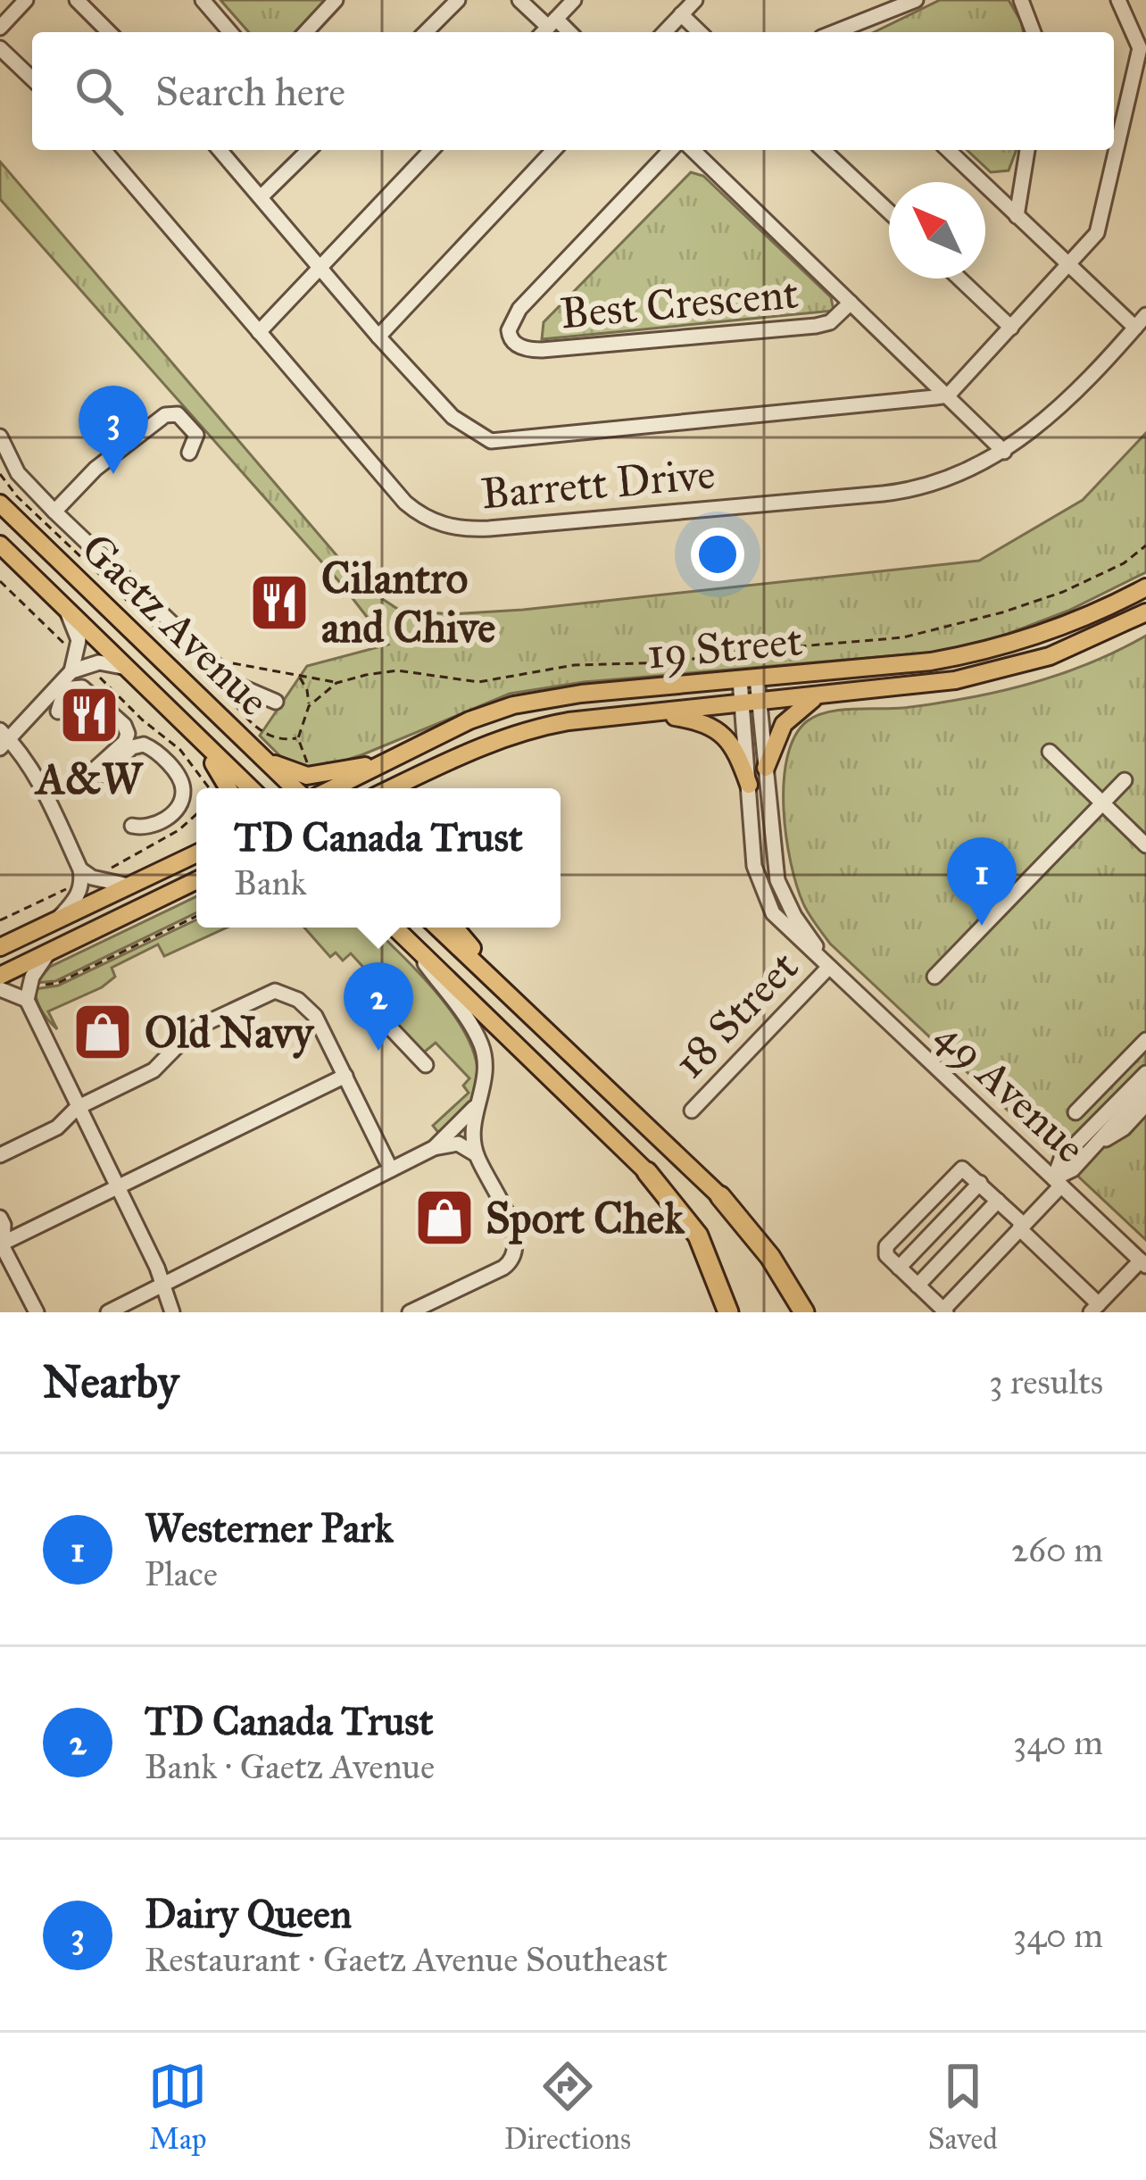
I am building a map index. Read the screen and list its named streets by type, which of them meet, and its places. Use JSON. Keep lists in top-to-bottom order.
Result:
{
  "streets": {
    "main road": ["Gaetz Avenue", "19 Street"],
    "street": [
      "Best Crescent",
      "Barrett Drive",
      "18 Street",
      "49 Avenue"
    ]
  },
  "crossings": [
    ["19 Street", "49 Avenue"],
    ["18 Street", "49 Avenue"]
  ],
  "places": {
    "restaurant": ["Cilantro and Chive", "A&W"],
    "shop": ["Old Navy", "Sport Chek"]
  },
  "north": "top left",
  "page": {
    "search": "Search here",
    "pins": ["3", "1", "2"],
    "popup": ["TD Canada Trust", "Bank"],
    "heading": ["Nearby", "3 results"],
    "list": [
      {
        "mark": "1",
        "name": "Westerner Park",
        "note": "Place",
        "value": "260 m"
      },
      {
        "mark": "2",
        "name": "TD Canada Trust",
        "note": "Bank · Gaetz Avenue",
        "value": "340 m"
      },
      {
        "mark": "3",
        "name": "Dairy Queen",
        "note": "Restaurant · Gaetz Avenue Southeast",
        "value": "340 m"
      }
    ],
    "nav": ["Map", "Directions", "Saved"]
  }
}
